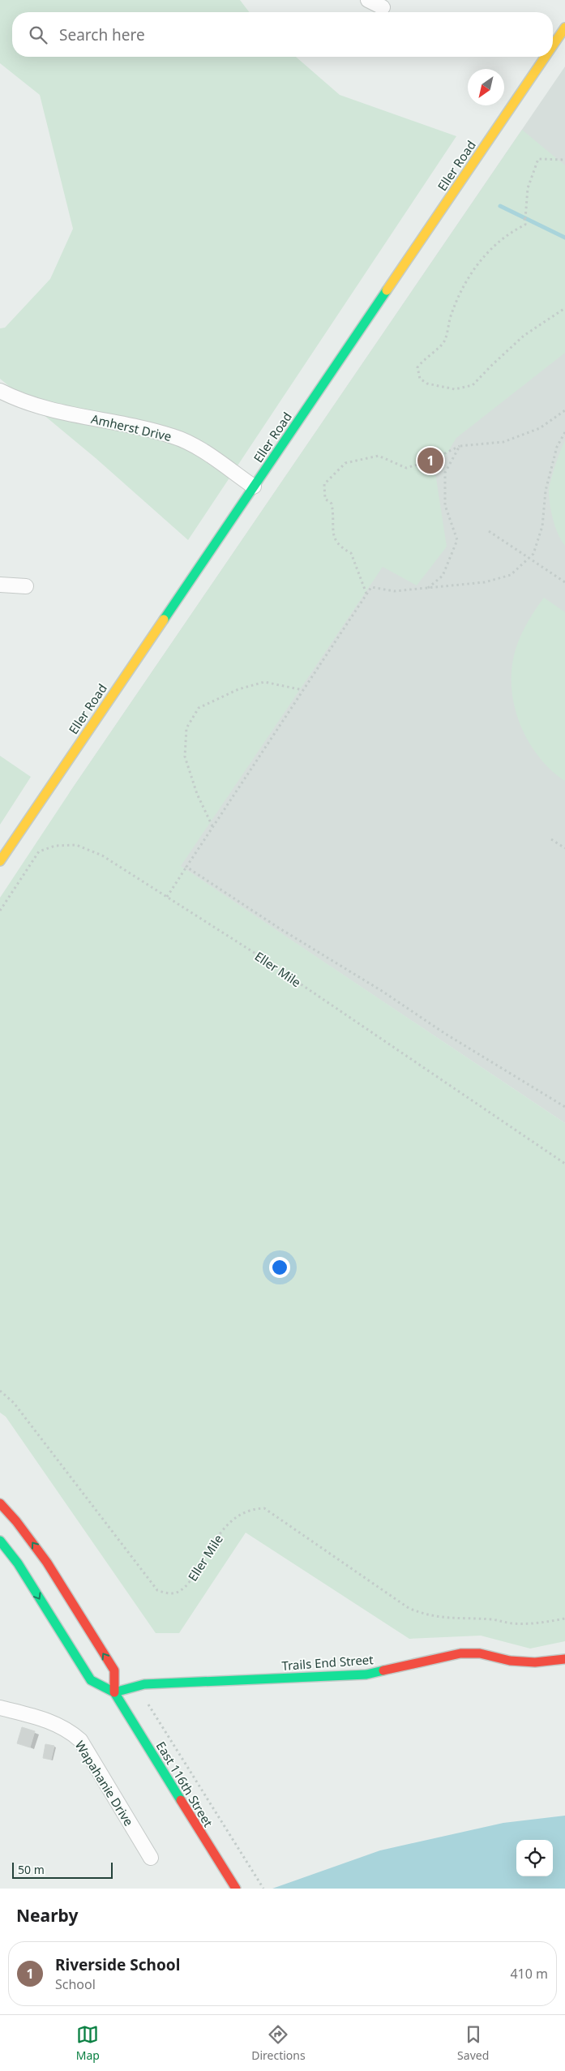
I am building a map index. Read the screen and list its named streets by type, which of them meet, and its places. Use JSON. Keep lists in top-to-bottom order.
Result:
{
  "streets": {
    "street": [
      "Eller Road",
      "Amherst Drive",
      "Trails End Street",
      "Wapahanie Drive",
      "East 116th Street"
    ],
    "path": ["Eller Mile"]
  },
  "crossings": [
    ["Eller Road", "Amherst Drive"],
    ["Trails End Street", "East 116th Street"]
  ],
  "scale_bar": "50 m",
  "north": "bottom left",
  "page": {
    "search": "Search here",
    "pins": "1",
    "scale": "50 m",
    "heading": "Nearby",
    "list": [
      {
        "mark": "1",
        "name": "Riverside School",
        "note": "School",
        "value": "410 m"
      }
    ],
    "nav": ["Map", "Directions", "Saved"]
  }
}
